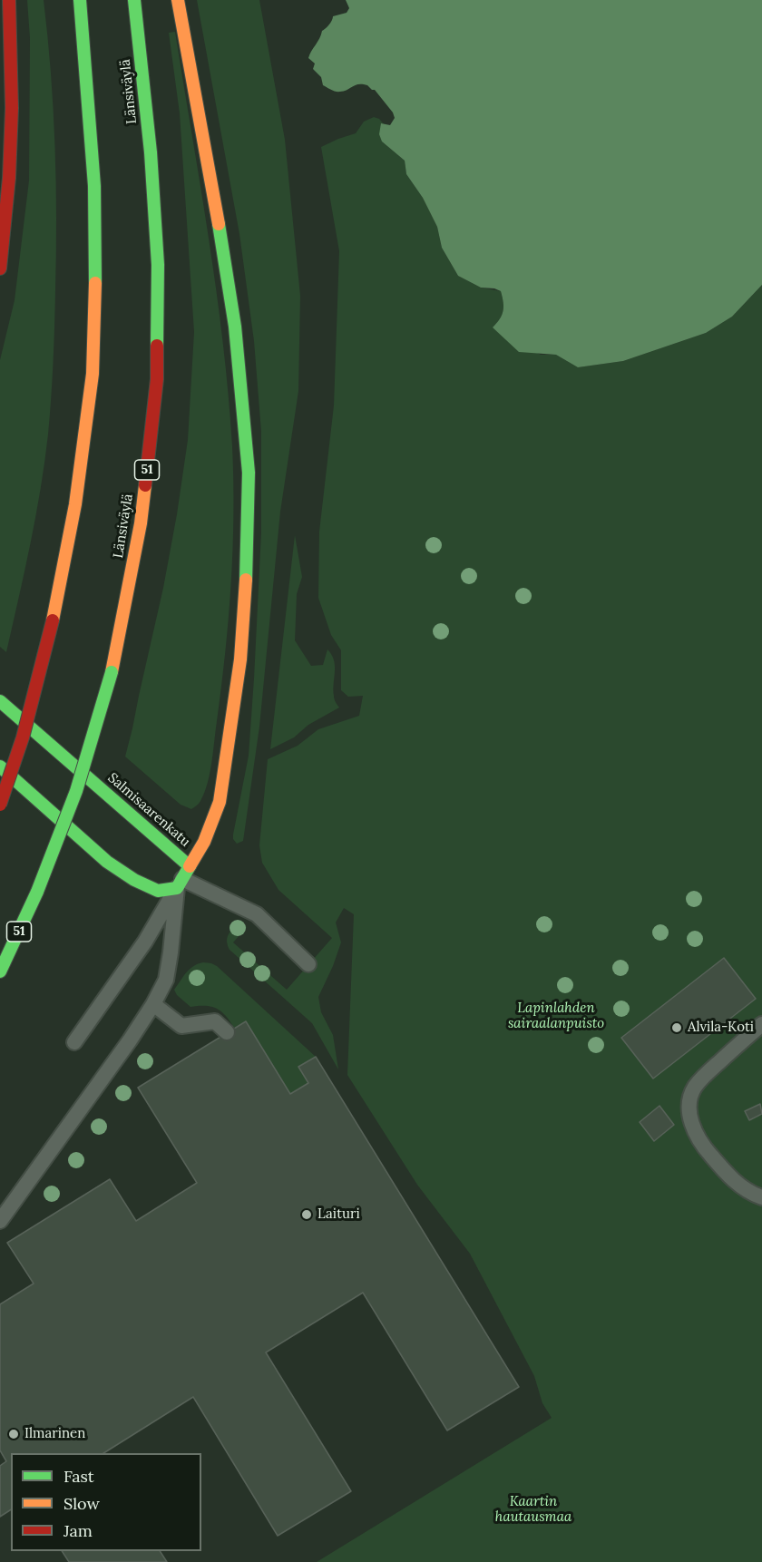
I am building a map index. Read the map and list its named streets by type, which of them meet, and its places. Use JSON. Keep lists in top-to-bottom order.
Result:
{
  "streets": {
    "main road": ["Länsiväylä", "51", "Salmisaarenkatu"]
  },
  "parks": ["Lapinlahden sairaalanpuisto", "Kaartin hautausmaa"],
  "places": ["Alvila-Koti", "Laituri", "Ilmarinen"],
  "legend": ["Fast", "Slow", "Jam"]
}
